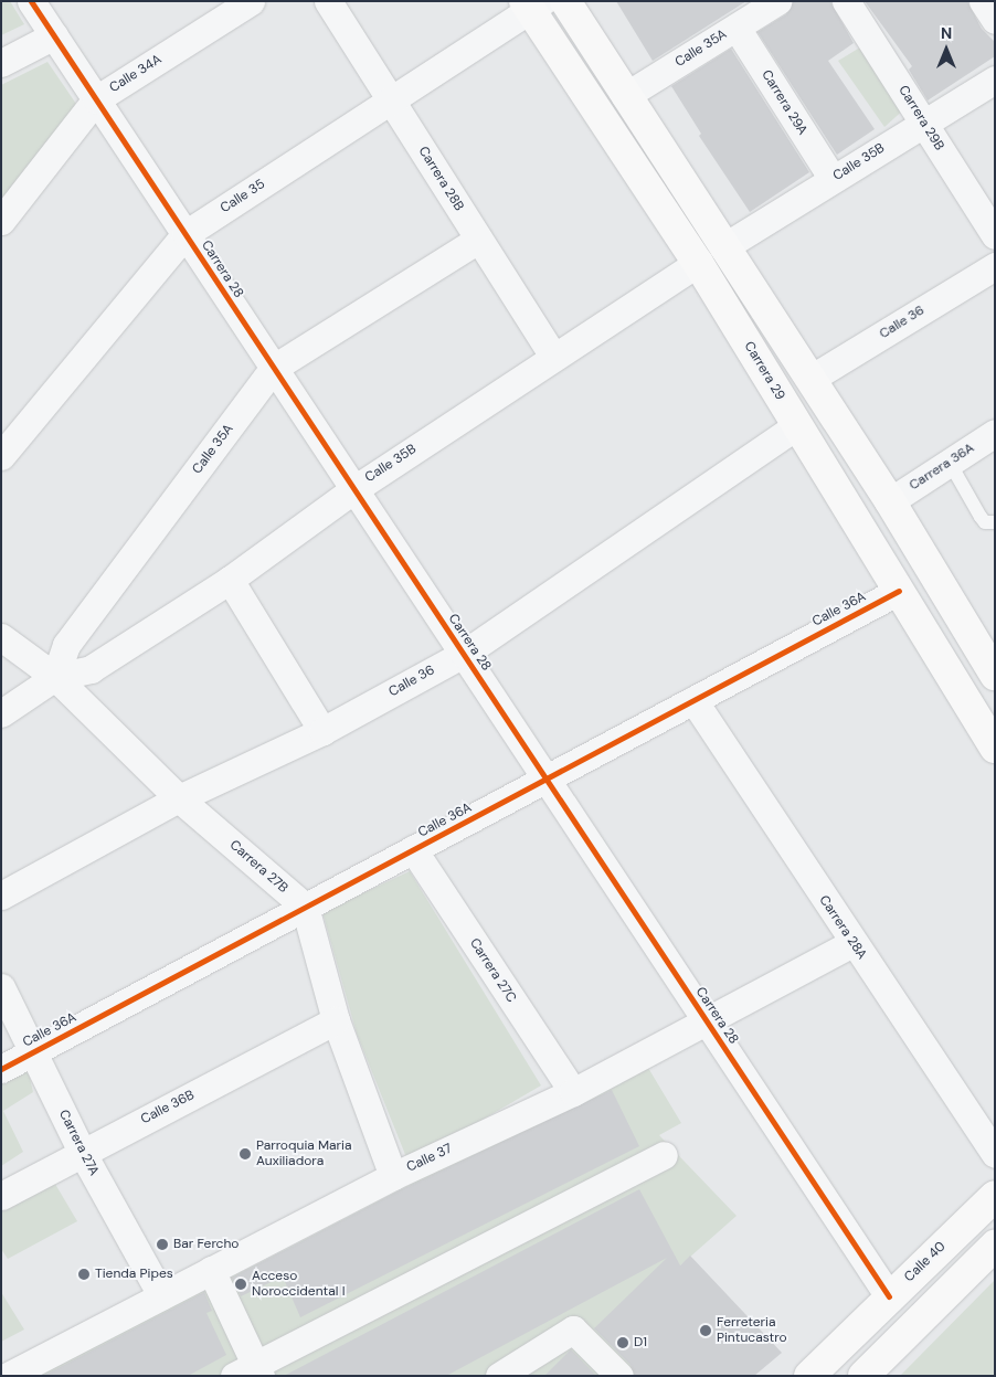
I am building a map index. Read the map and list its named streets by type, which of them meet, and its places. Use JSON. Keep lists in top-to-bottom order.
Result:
{
  "streets": {
    "main road": ["Carrera 29", "Calle 40"],
    "street": [
      "Calle 35A",
      "Calle 34A",
      "Carrera 29A",
      "Carrera 29B",
      "Calle 35B",
      "Carrera 28B",
      "Calle 35",
      "Carrera 28",
      "Calle 36",
      "Carrera 36A",
      "Calle 36A",
      "Carrera 27B",
      "Carrera 28A",
      "Carrera 27C",
      "Calle 36B",
      "Carrera 27A",
      "Calle 37"
    ]
  },
  "crossings": [
    ["Calle 35A", "Carrera 29A"],
    ["Calle 35A", "Calle 35B"],
    ["Calle 35A", "Carrera 28B"],
    ["Calle 35A", "Carrera 28"],
    ["Calle 35A", "Carrera 27B"],
    ["Calle 34A", "Carrera 28"],
    ["Carrera 29A", "Calle 35B"],
    ["Carrera 29B", "Calle 35B"],
    ["Calle 35B", "Carrera 28B"],
    ["Calle 35B", "Carrera 28"],
    ["Calle 35B", "Carrera 29"],
    ["Calle 35B", "Carrera 27B"],
    ["Carrera 28B", "Calle 35"],
    ["Calle 35", "Carrera 28"],
    ["Calle 35", "Carrera 29"],
    ["Carrera 28", "Calle 36"],
    ["Carrera 28", "Calle 36A"],
    ["Carrera 28", "Calle 37"],
    ["Carrera 28", "Calle 40"],
    ["Calle 36", "Carrera 29"],
    ["Calle 36", "Carrera 27B"],
    ["Carrera 29", "Calle 36A"],
    ["Calle 36A", "Carrera 27B"],
    ["Calle 36A", "Carrera 28A"],
    ["Calle 36A", "Carrera 27C"],
    ["Calle 36A", "Carrera 27A"],
    ["Carrera 28A", "Calle 37"],
    ["Carrera 27C", "Calle 37"],
    ["Calle 36B", "Carrera 27A"],
    ["Carrera 27A", "Calle 37"]
  ],
  "places": [
    "Parroquia Maria Auxiliadora",
    "Bar Fercho",
    "Tienda Pipes",
    "Acceso Noroccidental I",
    "Ferreteria Pintucastro",
    "D1"
  ],
  "north": "top"
}
